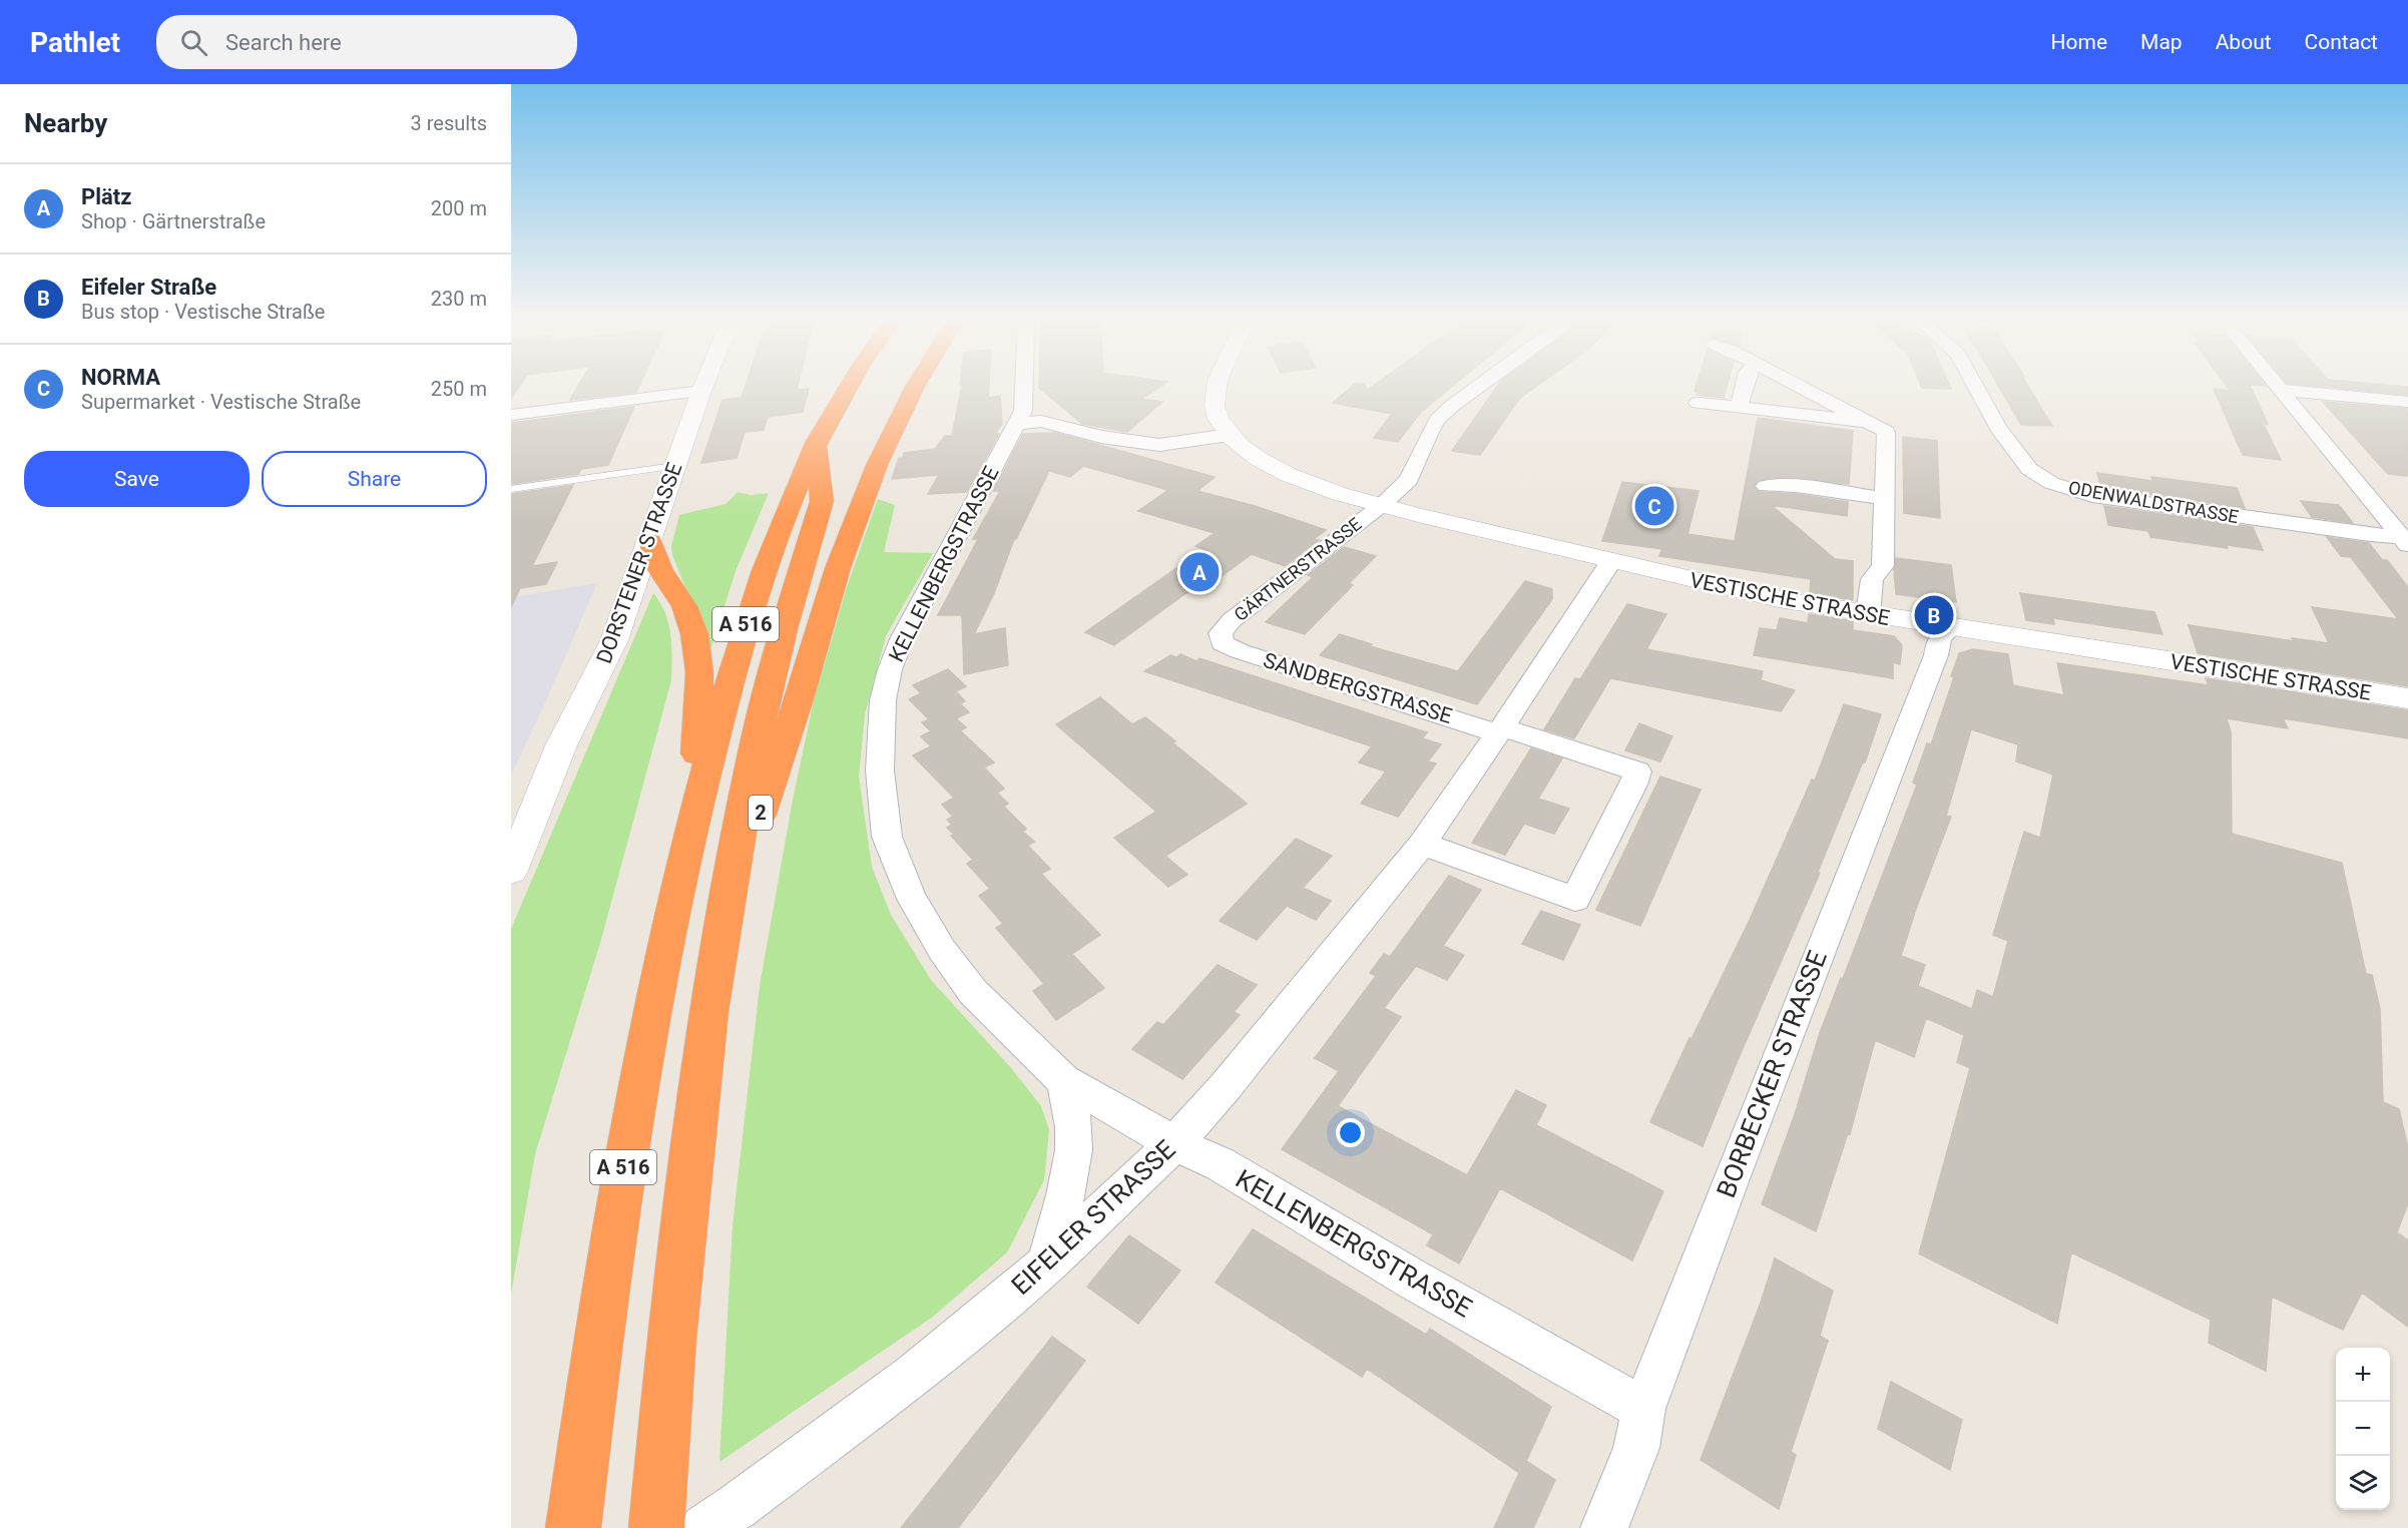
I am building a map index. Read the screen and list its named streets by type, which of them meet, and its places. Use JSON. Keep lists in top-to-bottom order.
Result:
{
  "streets": {
    "highway": ["A 516", "2"],
    "street": [
      "ODENWALDSTRASSE",
      "DORSTENER STRASSE",
      "KELLENBERGSTRASSE",
      "GÄRTNERSTRASSE",
      "VESTISCHE STRASSE",
      "SANDBERGSTRASSE",
      "BORBECKER STRASSE",
      "EIFELER STRASSE"
    ]
  },
  "crossings": [
    ["KELLENBERGSTRASSE", "BORBECKER STRASSE"],
    ["KELLENBERGSTRASSE", "EIFELER STRASSE"],
    ["GÄRTNERSTRASSE", "VESTISCHE STRASSE"],
    ["GÄRTNERSTRASSE", "SANDBERGSTRASSE"],
    ["VESTISCHE STRASSE", "BORBECKER STRASSE"],
    ["VESTISCHE STRASSE", "EIFELER STRASSE"],
    ["A 516", "2"],
    ["SANDBERGSTRASSE", "EIFELER STRASSE"]
  ],
  "page": {
    "header": "Pathlet",
    "search": "Search here",
    "nav": [
      "Home",
      "Map",
      "About",
      "Contact"
    ],
    "heading": ["Nearby", "3 results"],
    "list": [
      {
        "mark": "A",
        "name": "Plätz",
        "note": "Shop · Gärtnerstraße",
        "value": "200 m"
      },
      {
        "mark": "B",
        "name": "Eifeler Straße",
        "note": "Bus stop · Vestische Straße",
        "value": "230 m"
      },
      {
        "mark": "C",
        "name": "NORMA",
        "note": "Supermarket · Vestische Straße",
        "value": "250 m"
      }
    ],
    "buttons": ["Save", "Share"],
    "pins": ["C", "A", "B"],
    "map_buttons": ["+", "−"]
  }
}
